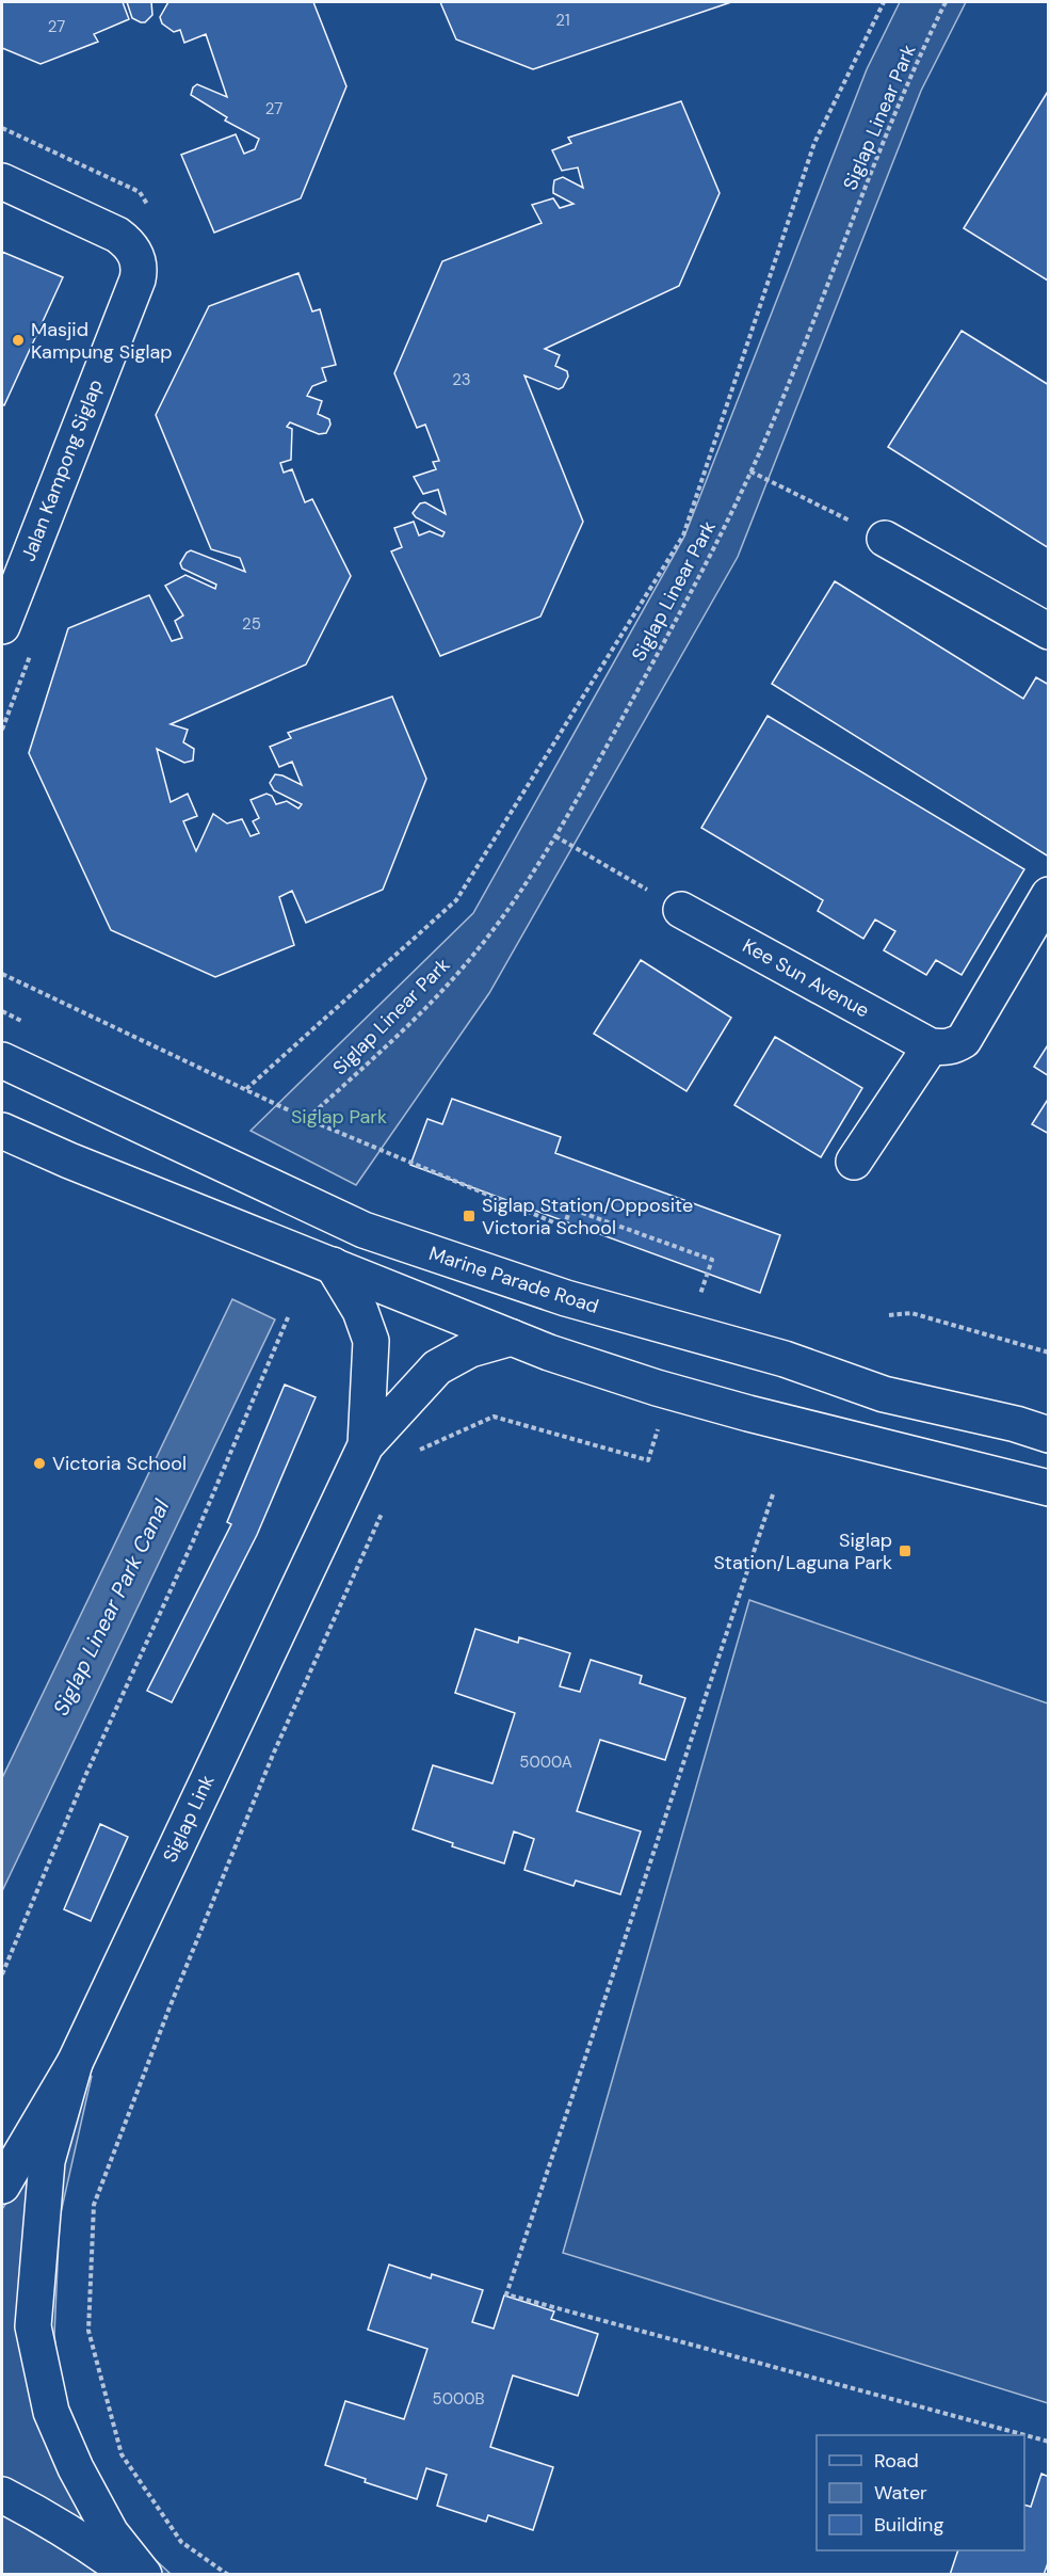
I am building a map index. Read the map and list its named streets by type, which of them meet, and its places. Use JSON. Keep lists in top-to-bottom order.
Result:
{
  "streets": {
    "main road": [
      "Jalan Kampong Siglap",
      "Kee Sun Avenue",
      "Marine Parade Road",
      "Siglap Link"
    ],
    "path": ["Siglap Linear Park"]
  },
  "water": ["Siglap Linear Park Canal"],
  "parks": ["Siglap Park"],
  "places": {
    "other": ["Masjid Kampung Siglap", "Victoria School"],
    "transit": ["Siglap Station/Opposite Victoria School", "Siglap Station/Laguna Park"]
  },
  "house_numbers": [
    "21",
    "27",
    "27",
    "23",
    "25",
    "5000A",
    "5000B"
  ],
  "legend": ["Road", "Water", "Building"]
}
